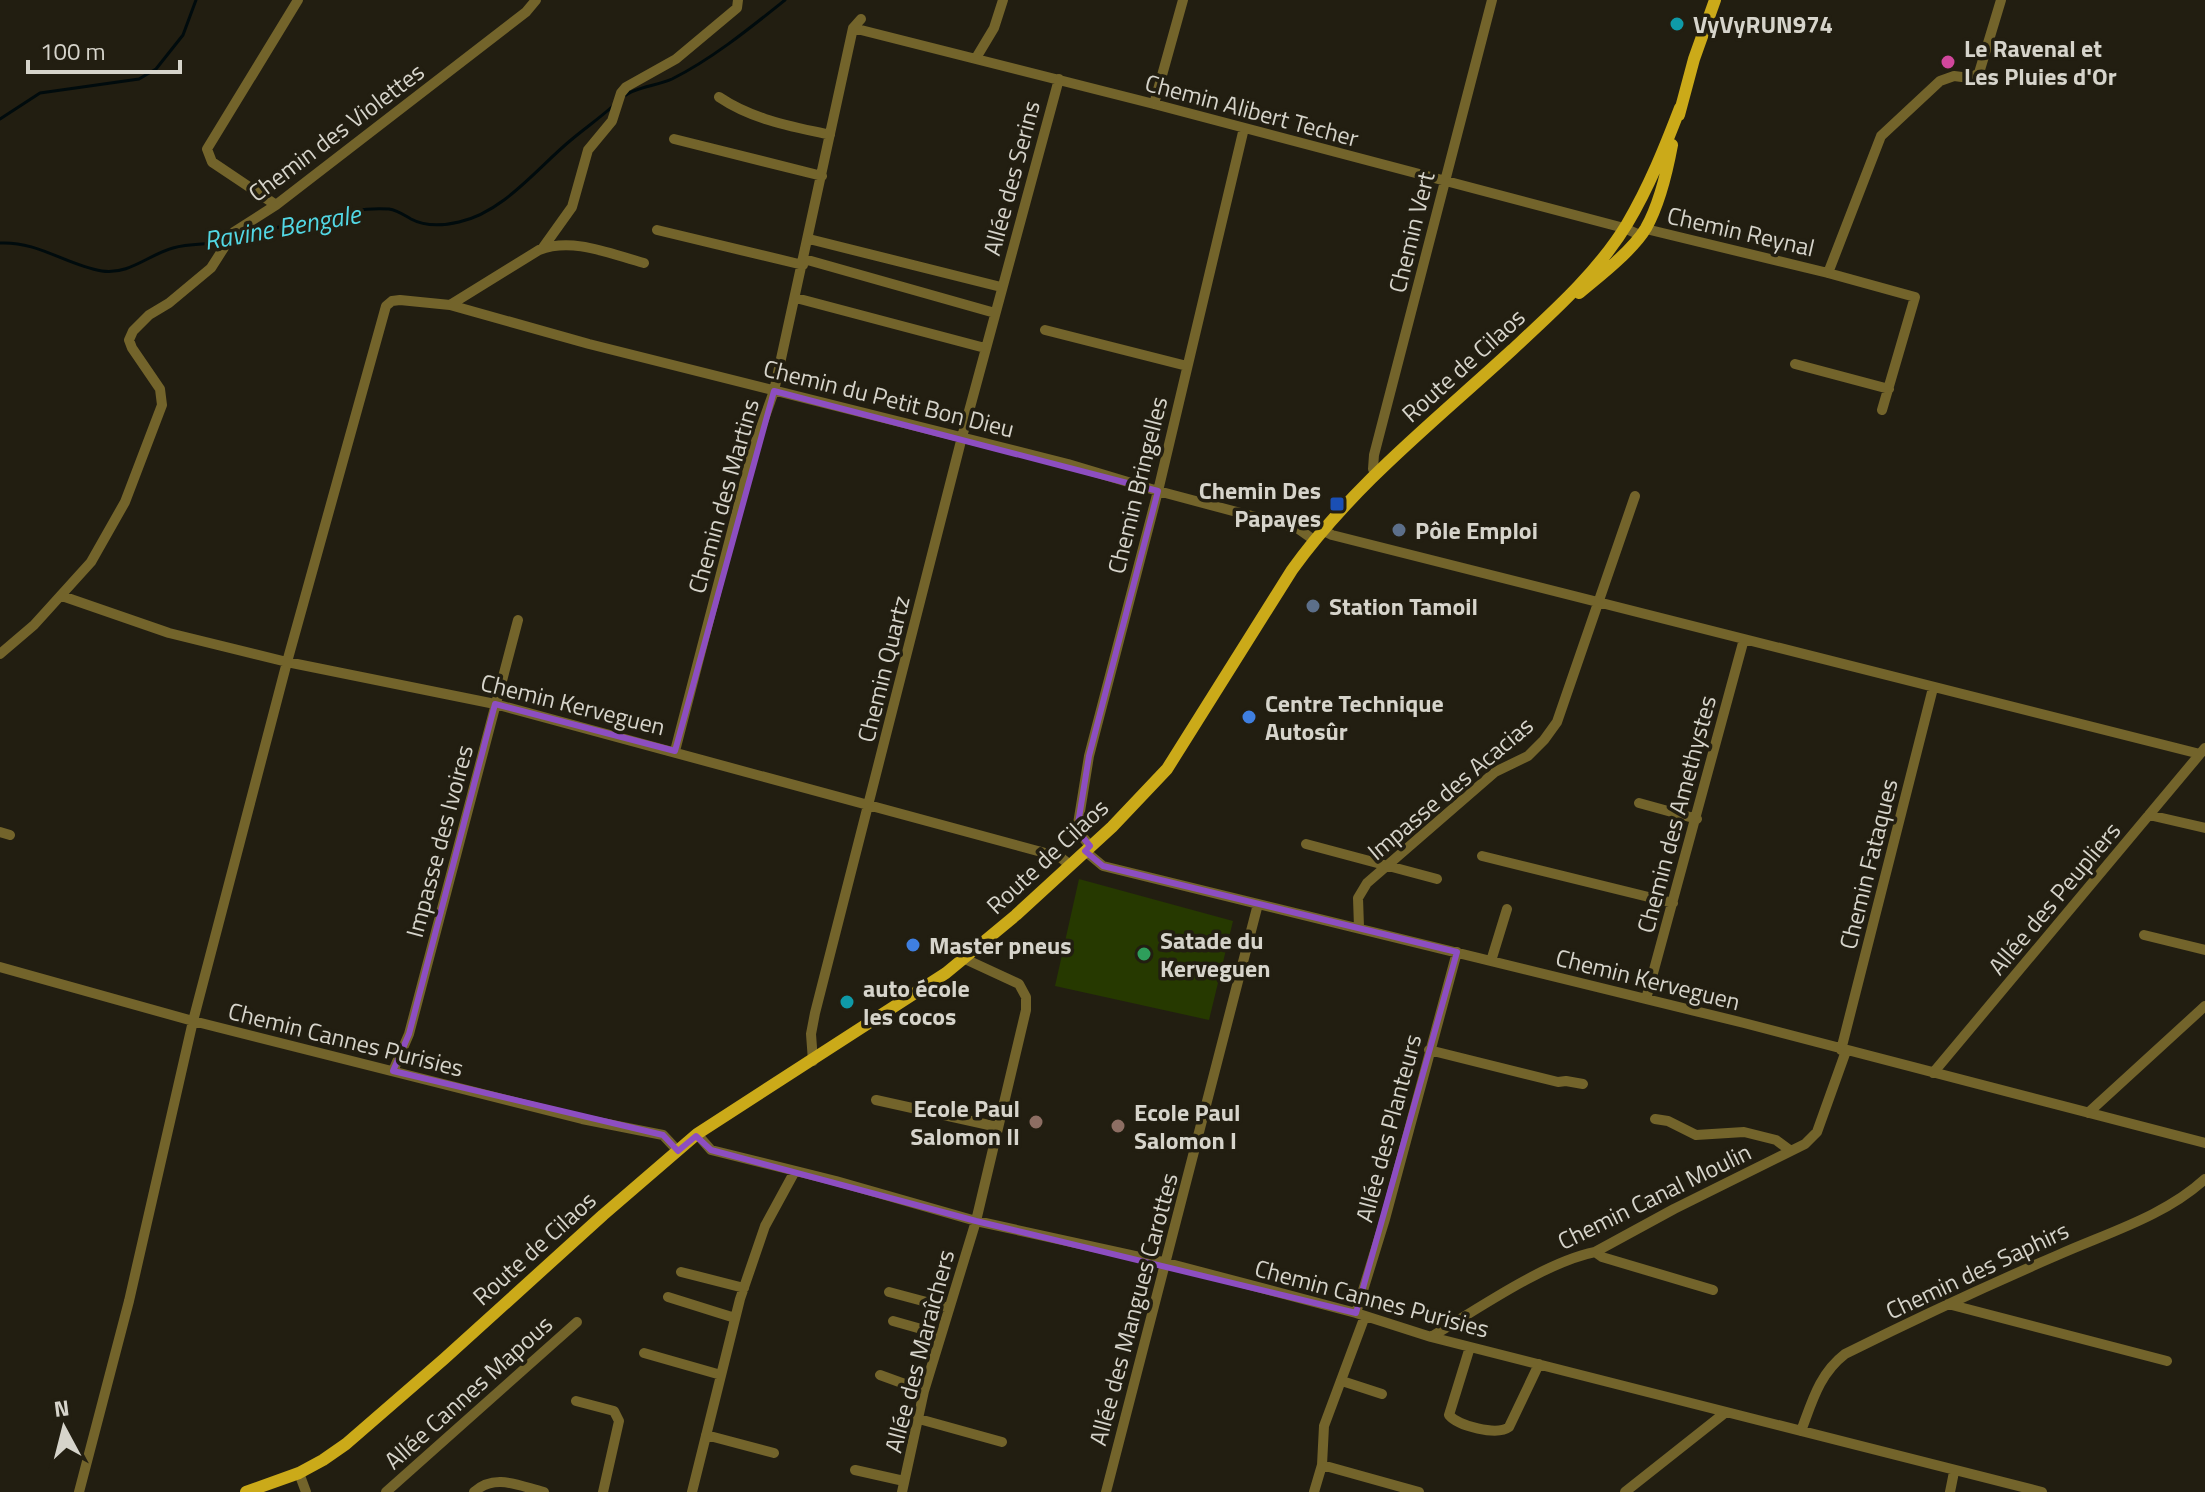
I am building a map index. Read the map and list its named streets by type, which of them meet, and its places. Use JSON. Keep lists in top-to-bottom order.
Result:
{
  "streets": {
    "main road": ["Route de Cilaos"],
    "street": [
      "Chemin Alibert Techer",
      "Chemin des Violettes",
      "Allée des Serins",
      "Chemin Reynal",
      "Chemin Vert",
      "Chemin du Petit Bon Dieu",
      "Chemin Bringelles",
      "Chemin des Martins",
      "Chemin Quartz",
      "Chemin Kerveguen",
      "Impasse des Acacias",
      "Chemin des Amethystes",
      "Impasse des Ivoires",
      "Chemin Fataques",
      "Allée des Peupliers",
      "Chemin Cannes Purisies",
      "Allée des Planteurs",
      "Chemin Canal Moulin",
      "Chemin des Saphirs",
      "Allée des Mangues Carottes",
      "Allée des Maraîchers",
      "Allée Cannes Mapous"
    ]
  },
  "crossings": [
    ["Chemin Alibert Techer", "Allée des Serins"],
    ["Chemin Alibert Techer", "Chemin Reynal"],
    ["Chemin Alibert Techer", "Chemin Vert"],
    ["Chemin Alibert Techer", "Route de Cilaos"],
    ["Chemin Alibert Techer", "Chemin Bringelles"],
    ["Chemin Alibert Techer", "Chemin des Martins"],
    ["Chemin des Violettes", "Chemin Kerveguen"],
    ["Allée des Serins", "Chemin Quartz"],
    ["Chemin Reynal", "Route de Cilaos"],
    ["Chemin Vert", "Route de Cilaos"],
    ["Route de Cilaos", "Chemin du Petit Bon Dieu"],
    ["Route de Cilaos", "Chemin Bringelles"],
    ["Route de Cilaos", "Chemin Quartz"],
    ["Route de Cilaos", "Chemin Kerveguen"],
    ["Route de Cilaos", "Chemin Cannes Purisies"],
    ["Route de Cilaos", "Allée des Maraîchers"],
    ["Chemin du Petit Bon Dieu", "Chemin Bringelles"],
    ["Chemin du Petit Bon Dieu", "Chemin des Martins"],
    ["Chemin du Petit Bon Dieu", "Chemin Quartz"],
    ["Chemin du Petit Bon Dieu", "Chemin Kerveguen"],
    ["Chemin du Petit Bon Dieu", "Impasse des Acacias"],
    ["Chemin du Petit Bon Dieu", "Chemin des Amethystes"],
    ["Chemin du Petit Bon Dieu", "Chemin Fataques"],
    ["Chemin du Petit Bon Dieu", "Allée des Peupliers"],
    ["Chemin Bringelles", "Chemin Kerveguen"],
    ["Chemin des Martins", "Chemin Kerveguen"],
    ["Chemin Quartz", "Chemin Kerveguen"],
    ["Chemin Kerveguen", "Impasse des Acacias"],
    ["Chemin Kerveguen", "Chemin des Amethystes"],
    ["Chemin Kerveguen", "Impasse des Ivoires"],
    ["Chemin Kerveguen", "Chemin Fataques"],
    ["Chemin Kerveguen", "Allée des Peupliers"],
    ["Chemin Kerveguen", "Allée des Planteurs"],
    ["Chemin Kerveguen", "Chemin Canal Moulin"],
    ["Chemin Kerveguen", "Allée des Mangues Carottes"],
    ["Impasse des Ivoires", "Chemin Cannes Purisies"],
    ["Chemin Fataques", "Chemin Canal Moulin"],
    ["Chemin Cannes Purisies", "Allée des Planteurs"],
    ["Chemin Cannes Purisies", "Chemin Canal Moulin"],
    ["Chemin Cannes Purisies", "Chemin des Saphirs"],
    ["Chemin Cannes Purisies", "Allée des Mangues Carottes"],
    ["Chemin Cannes Purisies", "Allée des Maraîchers"]
  ],
  "water": ["Ravine Bengale"],
  "places": {
    "other": [
      "VyVyRUN974",
      "Le Ravenal et Les Pluies d'Or",
      "Pôle Emploi",
      "Station Tamoil",
      "Centre Technique Autosûr",
      "Master pneus",
      "Satade du Kerveguen",
      "auto école les cocos",
      "Ecole Paul Salomon II",
      "Ecole Paul Salomon I"
    ],
    "transit": ["Chemin Des Papayes"]
  },
  "scale_bar": "100 m",
  "north": "top"
}
